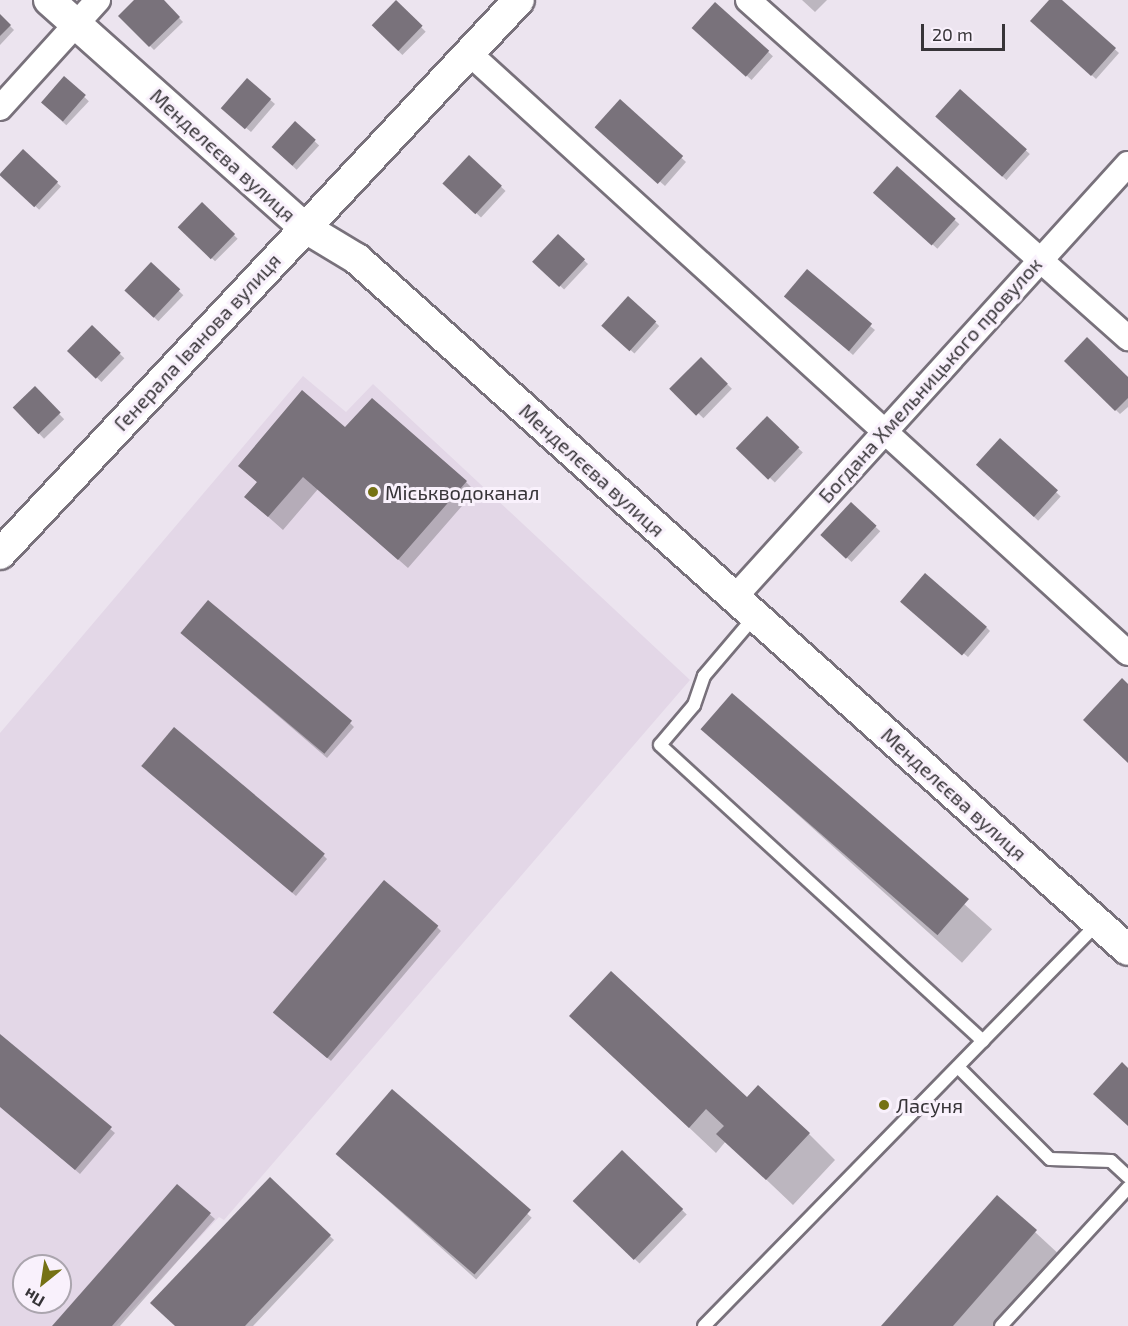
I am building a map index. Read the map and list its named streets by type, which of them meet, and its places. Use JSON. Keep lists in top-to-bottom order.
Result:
{
  "streets": {
    "street": ["Менделєєва вулиця", "Генерала Іванова вулиця", "Богдана Хмельницького провулок"]
  },
  "crossings": [
    ["Менделєєва вулиця", "Генерала Іванова вулиця"],
    ["Менделєєва вулиця", "Богдана Хмельницького провулок"]
  ],
  "places": ["Міськводоканал", "Ласуня"],
  "scale_bar": "20 m",
  "north": "bottom left"
}
